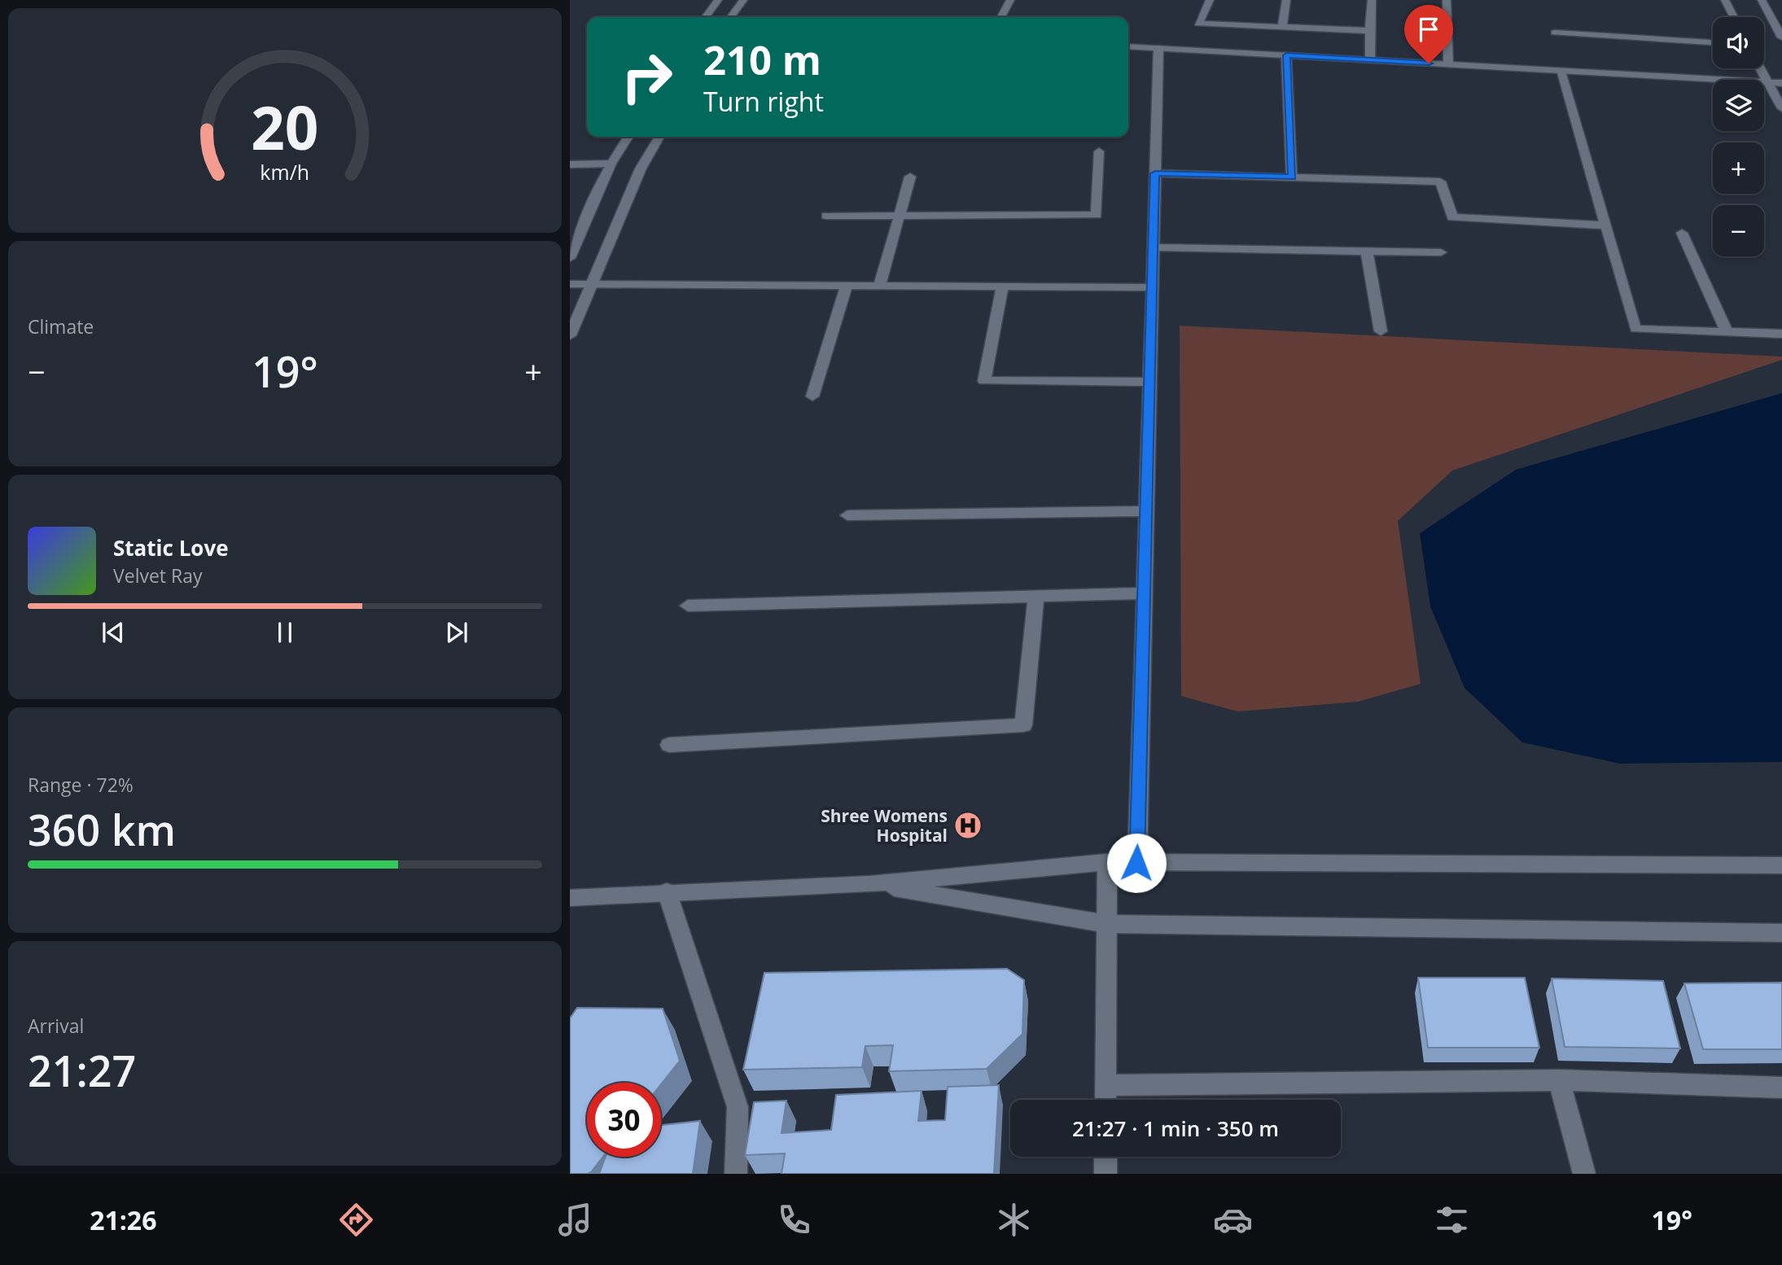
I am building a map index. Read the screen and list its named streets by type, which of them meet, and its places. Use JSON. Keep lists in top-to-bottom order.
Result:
{
  "places": {
    "hospital": ["Shree Womens Hospital"]
  },
  "page": {
    "map_buttons": ["+", "−"],
    "turn": ["210 m", "Turn right"],
    "tile": [
      "Climate",
      ["Range · 72%", "360 km"],
      ["Arrival", "21:27"]
    ],
    "heat": ["−", "19°", "+"],
    "song": ["Static Love", "Velvet Ray"],
    "limit": "30",
    "trip": "21:27 · 1 min · 350 m",
    "tabs": ["21:26", "19°"],
    "gauge": ["20", "km/h"]
  }
}
